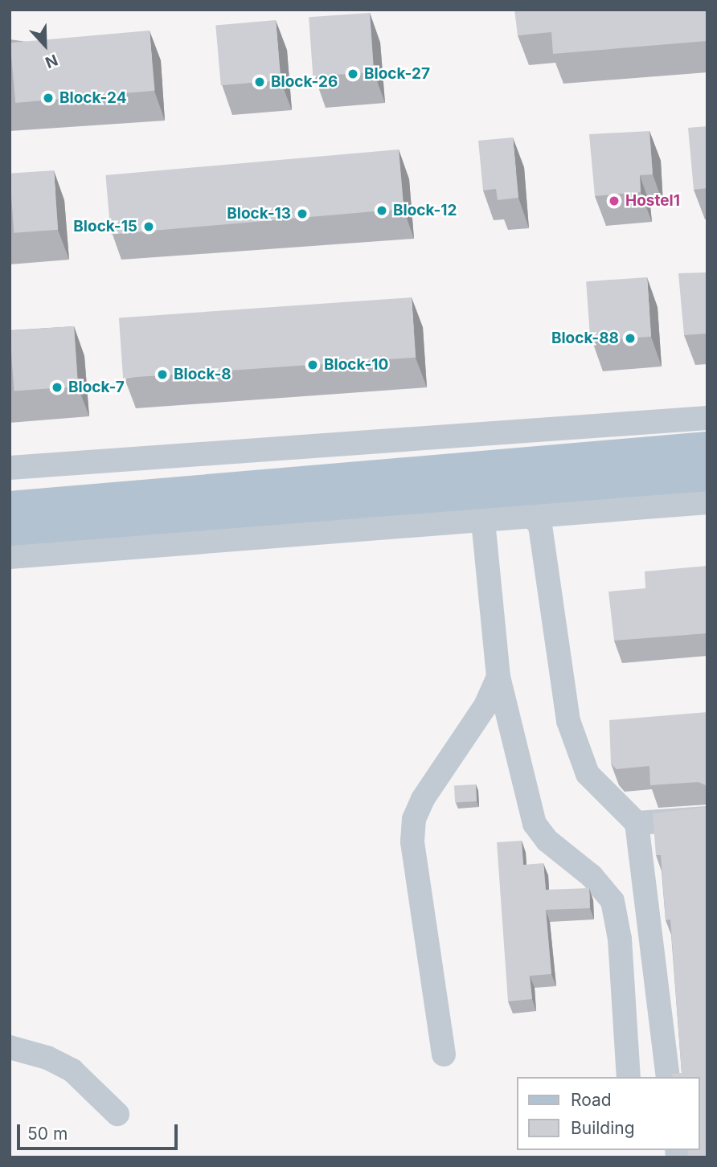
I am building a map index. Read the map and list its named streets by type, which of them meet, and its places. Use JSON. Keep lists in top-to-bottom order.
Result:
{
  "places": [
    "Block-27",
    "Block-26",
    "Block-24",
    "Hostel1",
    "Block-12",
    "Block-13",
    "Block-15",
    "Block-88",
    "Block-10",
    "Block-8",
    "Block-7"
  ],
  "legend": ["Road", "Building"],
  "scale_bar": "50 m",
  "north": "bottom"
}
